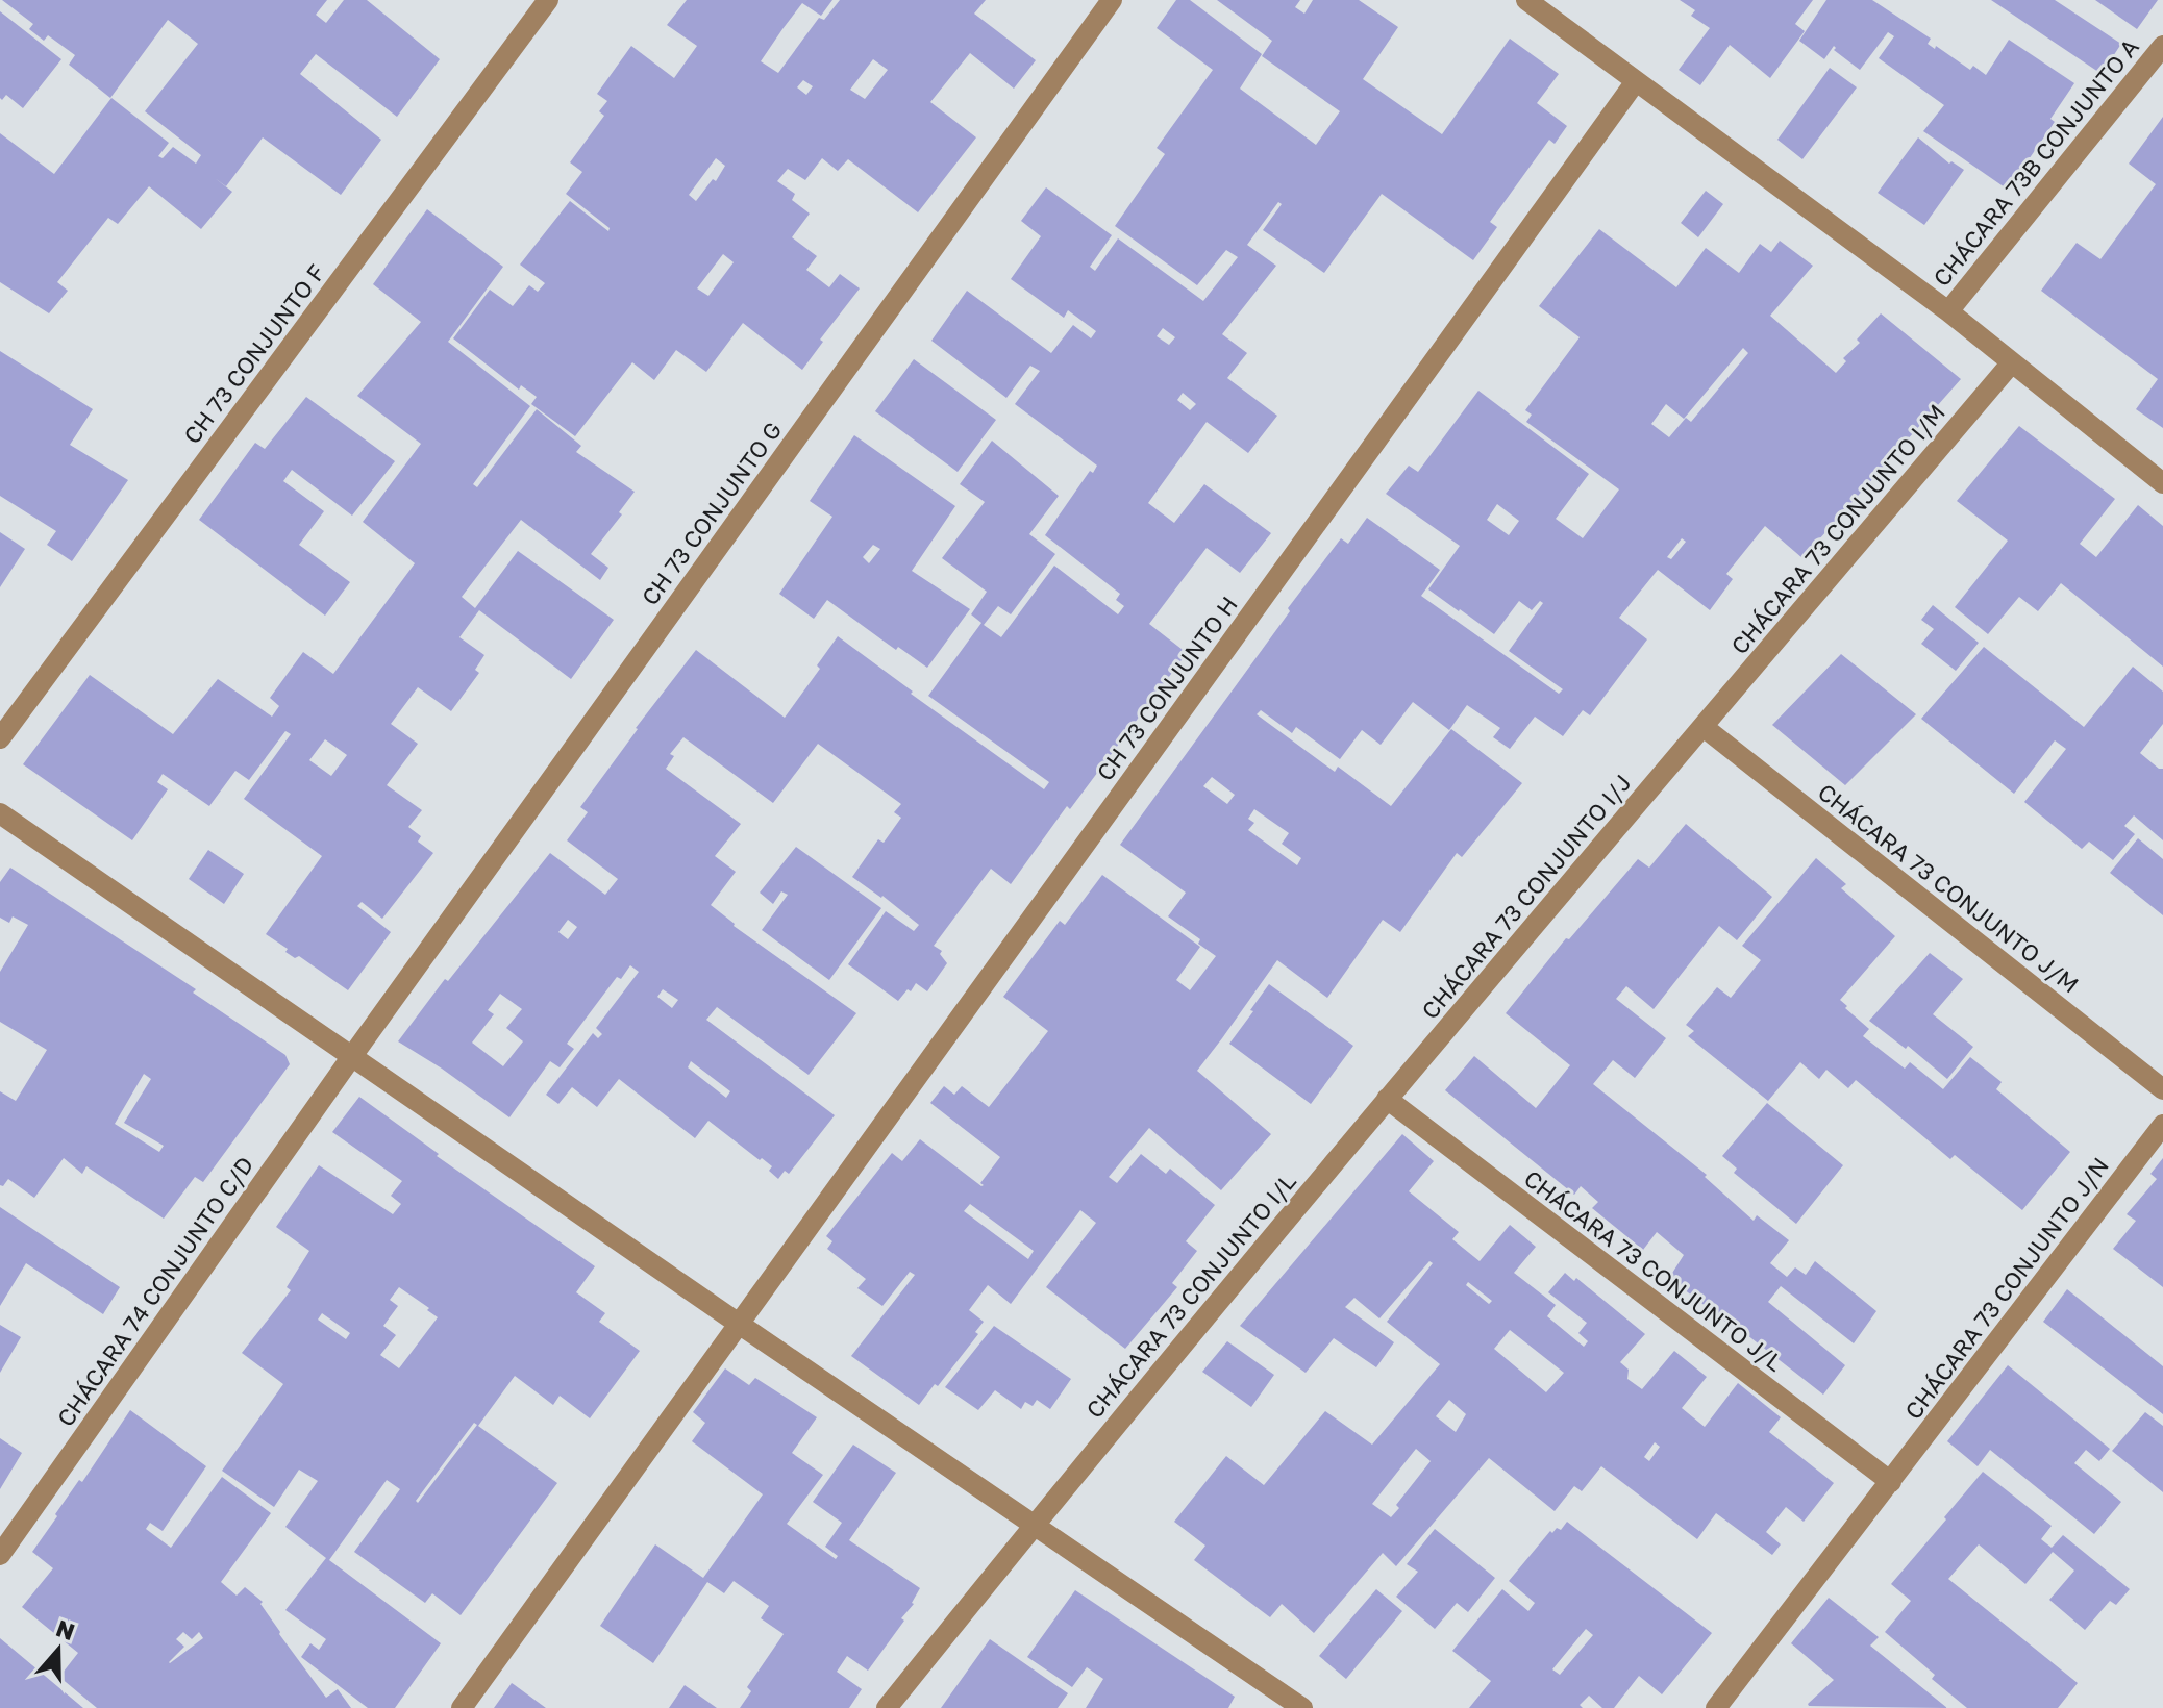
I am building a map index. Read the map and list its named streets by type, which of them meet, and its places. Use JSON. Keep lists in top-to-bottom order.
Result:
{
  "streets": {
    "street": [
      "CHÁCARA 73B CONJUNTO A",
      "CH 73 CONJUNTO F",
      "CH 73 CONJUNTO G",
      "CHÁCARA 73 CONJUNTO I/M",
      "CH 73 CONJUNTO H",
      "CHÁCARA 73 CONJUNTO J/M",
      "CHÁCARA 73 CONJUNTO I/J",
      "CHÁCARA 73 CONJUNTO J/L",
      "CHÁCARA 73 CONJUNTO J/N",
      "CHÁCARA 74 CONJUNTO C/D",
      "CHÁCARA 73 CONJUNTO I/L"
    ]
  },
  "crossings": [
    ["CH 73 CONJUNTO G", "CHÁCARA 74 CONJUNTO C/D"],
    ["CHÁCARA 73 CONJUNTO I/M", "CHÁCARA 73 CONJUNTO J/M"],
    ["CHÁCARA 73 CONJUNTO I/M", "CHÁCARA 73 CONJUNTO I/J"],
    ["CHÁCARA 73 CONJUNTO J/M", "CHÁCARA 73 CONJUNTO I/J"],
    ["CHÁCARA 73 CONJUNTO I/J", "CHÁCARA 73 CONJUNTO J/L"],
    ["CHÁCARA 73 CONJUNTO I/J", "CHÁCARA 73 CONJUNTO I/L"],
    ["CHÁCARA 73 CONJUNTO J/L", "CHÁCARA 73 CONJUNTO J/N"],
    ["CHÁCARA 73 CONJUNTO J/L", "CHÁCARA 73 CONJUNTO I/L"]
  ],
  "north": "top"
}
